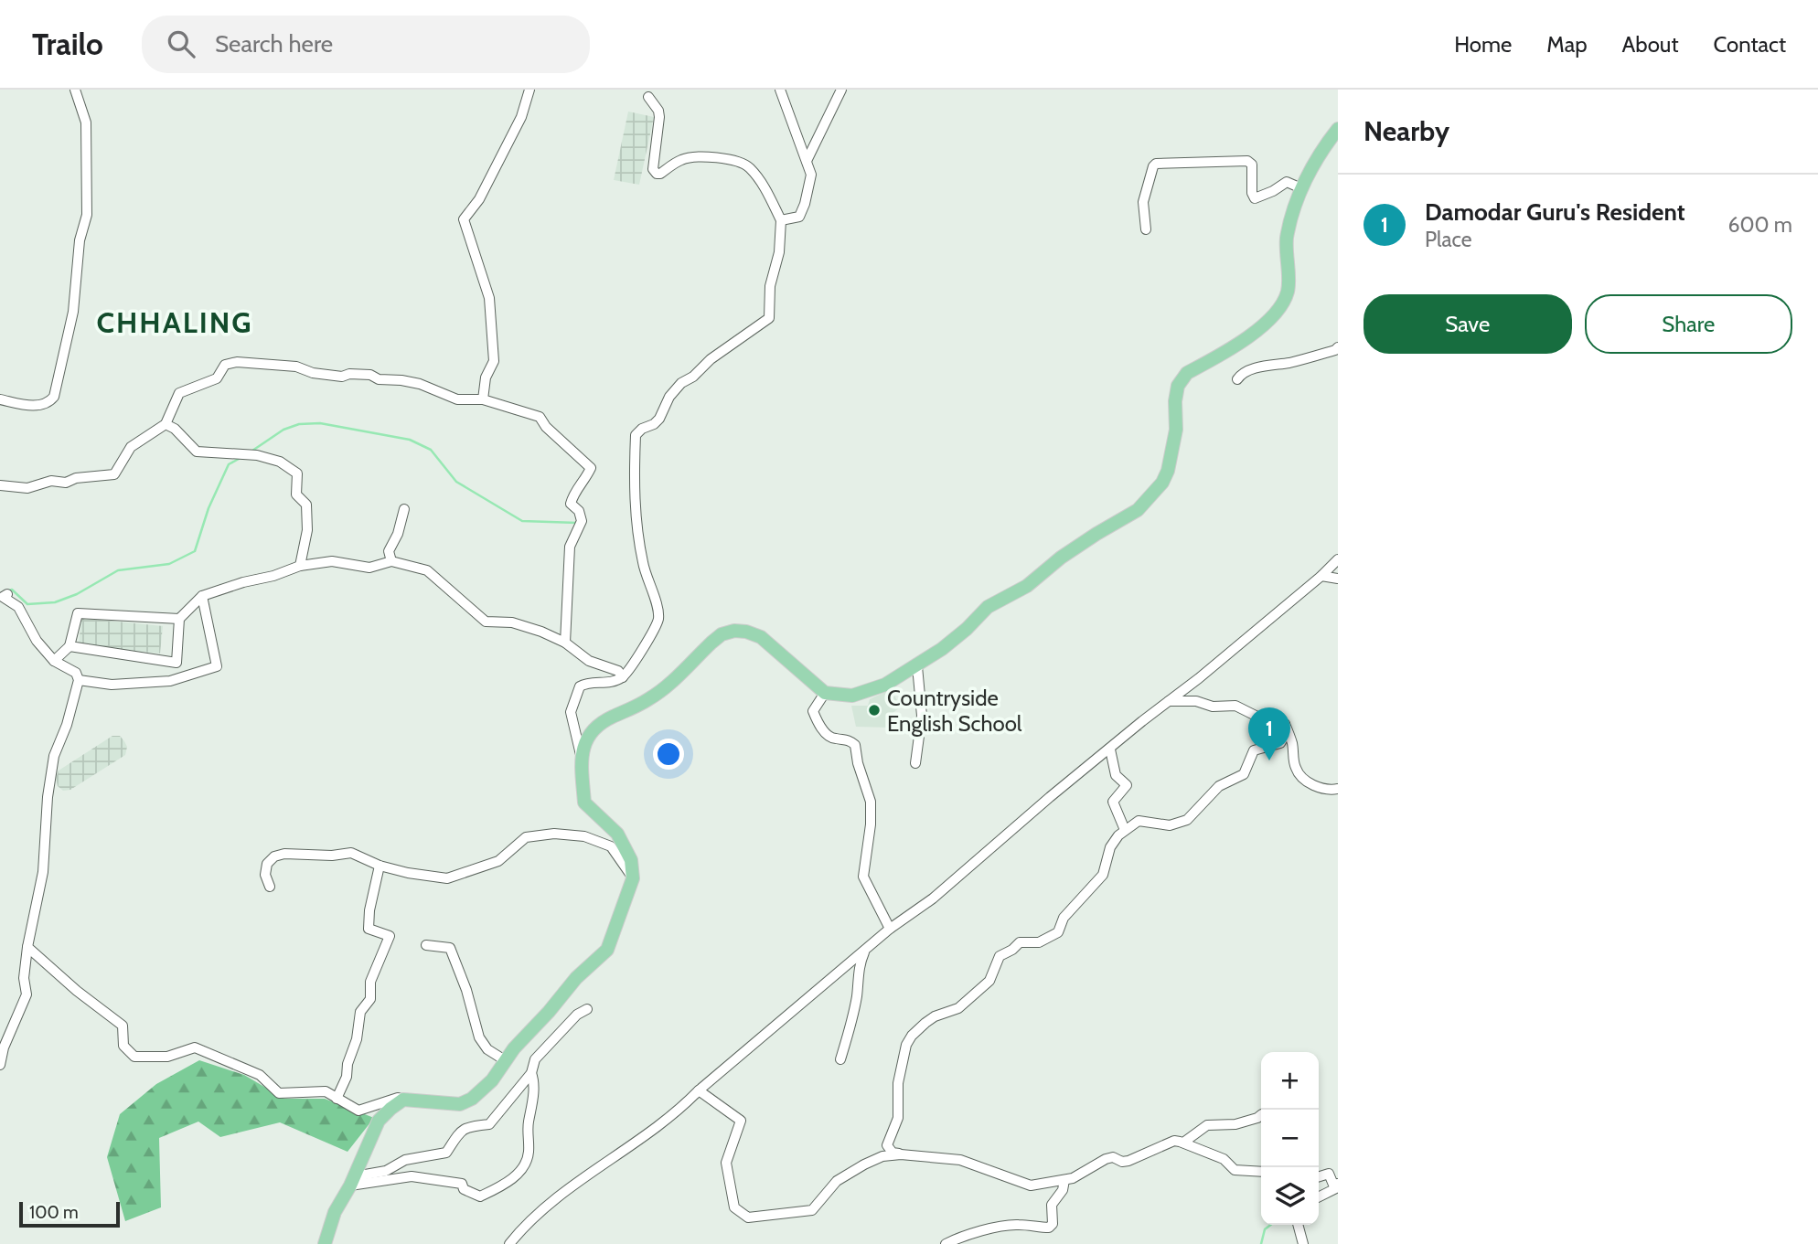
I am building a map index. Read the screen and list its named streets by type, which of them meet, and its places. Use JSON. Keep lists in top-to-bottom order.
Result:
{
  "districts": ["CHHALING"],
  "places": ["Countryside English School"],
  "scale_bar": "100 m",
  "page": {
    "header": "Trailo",
    "search": "Search here",
    "nav": [
      "Home",
      "Map",
      "About",
      "Contact"
    ],
    "heading": "Nearby",
    "list": [
      {
        "mark": "1",
        "name": "Damodar Guru's Resident",
        "note": "Place",
        "value": "600 m"
      }
    ],
    "buttons": ["Save", "Share"],
    "pins": "1",
    "map_buttons": ["+", "−"],
    "scale": "100 m"
  }
}
